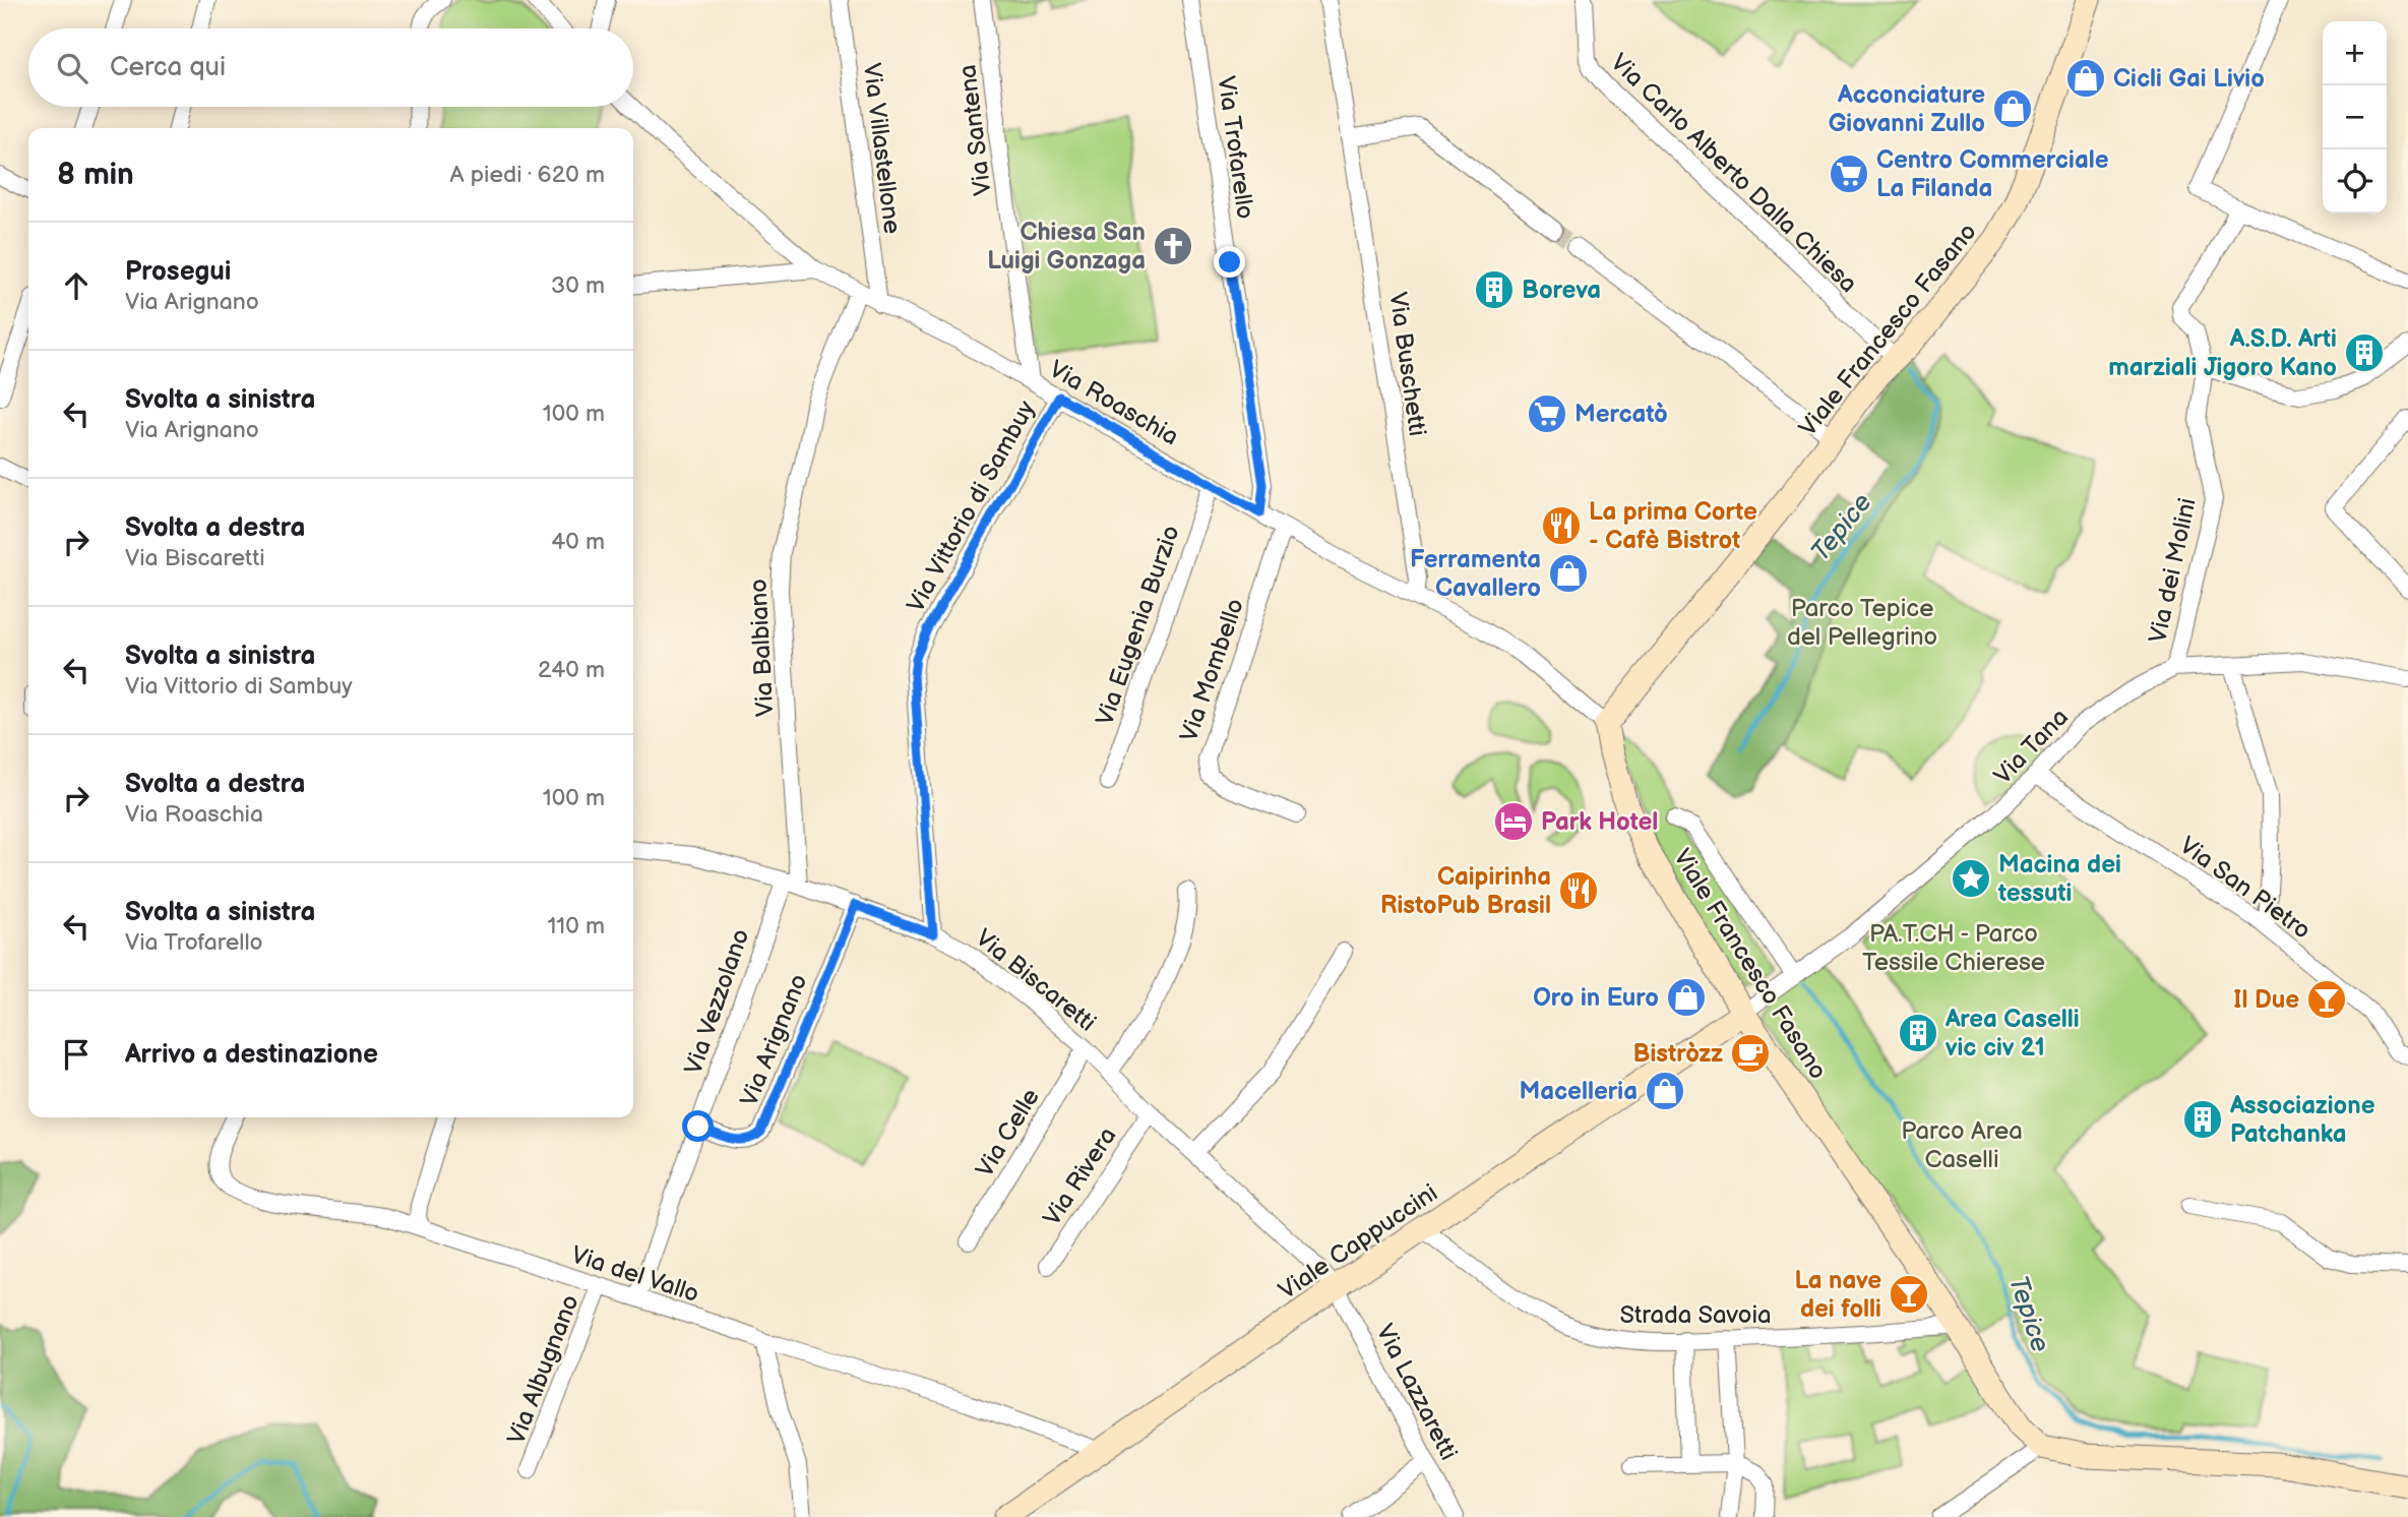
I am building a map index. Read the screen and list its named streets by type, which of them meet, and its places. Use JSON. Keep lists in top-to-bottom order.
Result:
{
  "streets": {
    "street": [
      "Via Santena",
      "Via Trofarello",
      "Via Villastellone",
      "Via Carlo Alberto Dalla Chiesa",
      "Viale Francesco Fasano",
      "Via Buschetti",
      "Via Roaschia",
      "Via Vittorio di Sambuy",
      "Via dei Molini",
      "Via Eugenia Burzio",
      "Via Balbiano",
      "Via Mombello",
      "Via Tana",
      "Via San Pietro",
      "Via Biscaretti",
      "Via Vezzolano",
      "Via Arignano",
      "Via Celle",
      "Via Rivera",
      "Viale Cappuccini",
      "Via del Vallo",
      "Strada Savoia",
      "Via Albugnano",
      "Via Lazzaretti"
    ]
  },
  "crossings": [
    ["Via Santena", "Via Roaschia"],
    ["Via Trofarello", "Via Roaschia"],
    ["Via Villastellone", "Via Roaschia"],
    ["Via Carlo Alberto Dalla Chiesa", "Viale Francesco Fasano"],
    ["Viale Francesco Fasano", "Via Roaschia"],
    ["Viale Francesco Fasano", "Via Tana"],
    ["Viale Francesco Fasano", "Viale Cappuccini"],
    ["Viale Francesco Fasano", "Strada Savoia"],
    ["Via Buschetti", "Via Roaschia"],
    ["Via Roaschia", "Via Vittorio di Sambuy"],
    ["Via Roaschia", "Via Eugenia Burzio"],
    ["Via Roaschia", "Via Balbiano"],
    ["Via Roaschia", "Via Mombello"],
    ["Via Vittorio di Sambuy", "Via Biscaretti"],
    ["Via dei Molini", "Via Tana"],
    ["Via Balbiano", "Via Biscaretti"],
    ["Via Balbiano", "Via Vezzolano"],
    ["Via Tana", "Via San Pietro"],
    ["Via Tana", "Viale Cappuccini"],
    ["Via Biscaretti", "Via Vezzolano"],
    ["Via Biscaretti", "Via Arignano"],
    ["Via Biscaretti", "Via Celle"],
    ["Via Biscaretti", "Via Rivera"],
    ["Via Biscaretti", "Viale Cappuccini"],
    ["Via Biscaretti", "Via Lazzaretti"],
    ["Via Vezzolano", "Via Arignano"],
    ["Via Vezzolano", "Via del Vallo"],
    ["Viale Cappuccini", "Via del Vallo"],
    ["Viale Cappuccini", "Strada Savoia"],
    ["Viale Cappuccini", "Via Lazzaretti"],
    ["Via del Vallo", "Via Albugnano"]
  ],
  "water": ["Tepice"],
  "parks": ["Parco Tepice del Pellegrino", "PA.T.CH - Parco Tessile Chierese", "Parco Area Caselli"],
  "places": {
    "shop": [
      "Cicli Gai Livio",
      "Acconciature Giovanni Zullo",
      "Ferramenta Cavallero",
      "Oro in Euro",
      "Macelleria"
    ],
    "supermarket": ["Centro Commerciale La Filanda", "Mercatò"],
    "church": ["Chiesa San Luigi Gonzaga"],
    "building": [
      "Boreva",
      "A.S.D. Arti marziali Jigoro Kano",
      "Area Caselli vic civ 21",
      "Associazione Patchanka"
    ],
    "restaurant": ["La prima Corte - Cafè Bistrot", "Caipirinha RistoPub Brasil"],
    "hotel": ["Park Hotel"],
    "place": ["Macina dei tessuti"],
    "bar": ["Il Due", "La nave dei folli"],
    "cafe": ["Bistròzz"]
  },
  "page": {
    "map_buttons": ["+", "−"],
    "search": "Cerca qui",
    "heading": ["8 min", "A piedi · 620 m"],
    "list": [
      ["Prosegui", "Via Arignano", "30 m"],
      ["Svolta a sinistra", "Via Arignano", "100 m"],
      ["Svolta a destra", "Via Biscaretti", "40 m"],
      ["Svolta a sinistra", "Via Vittorio di Sambuy", "240 m"],
      ["Svolta a destra", "Via Roaschia", "100 m"],
      ["Svolta a sinistra", "Via Trofarello", "110 m"],
      "Arrivo a destinazione"
    ]
  }
}
